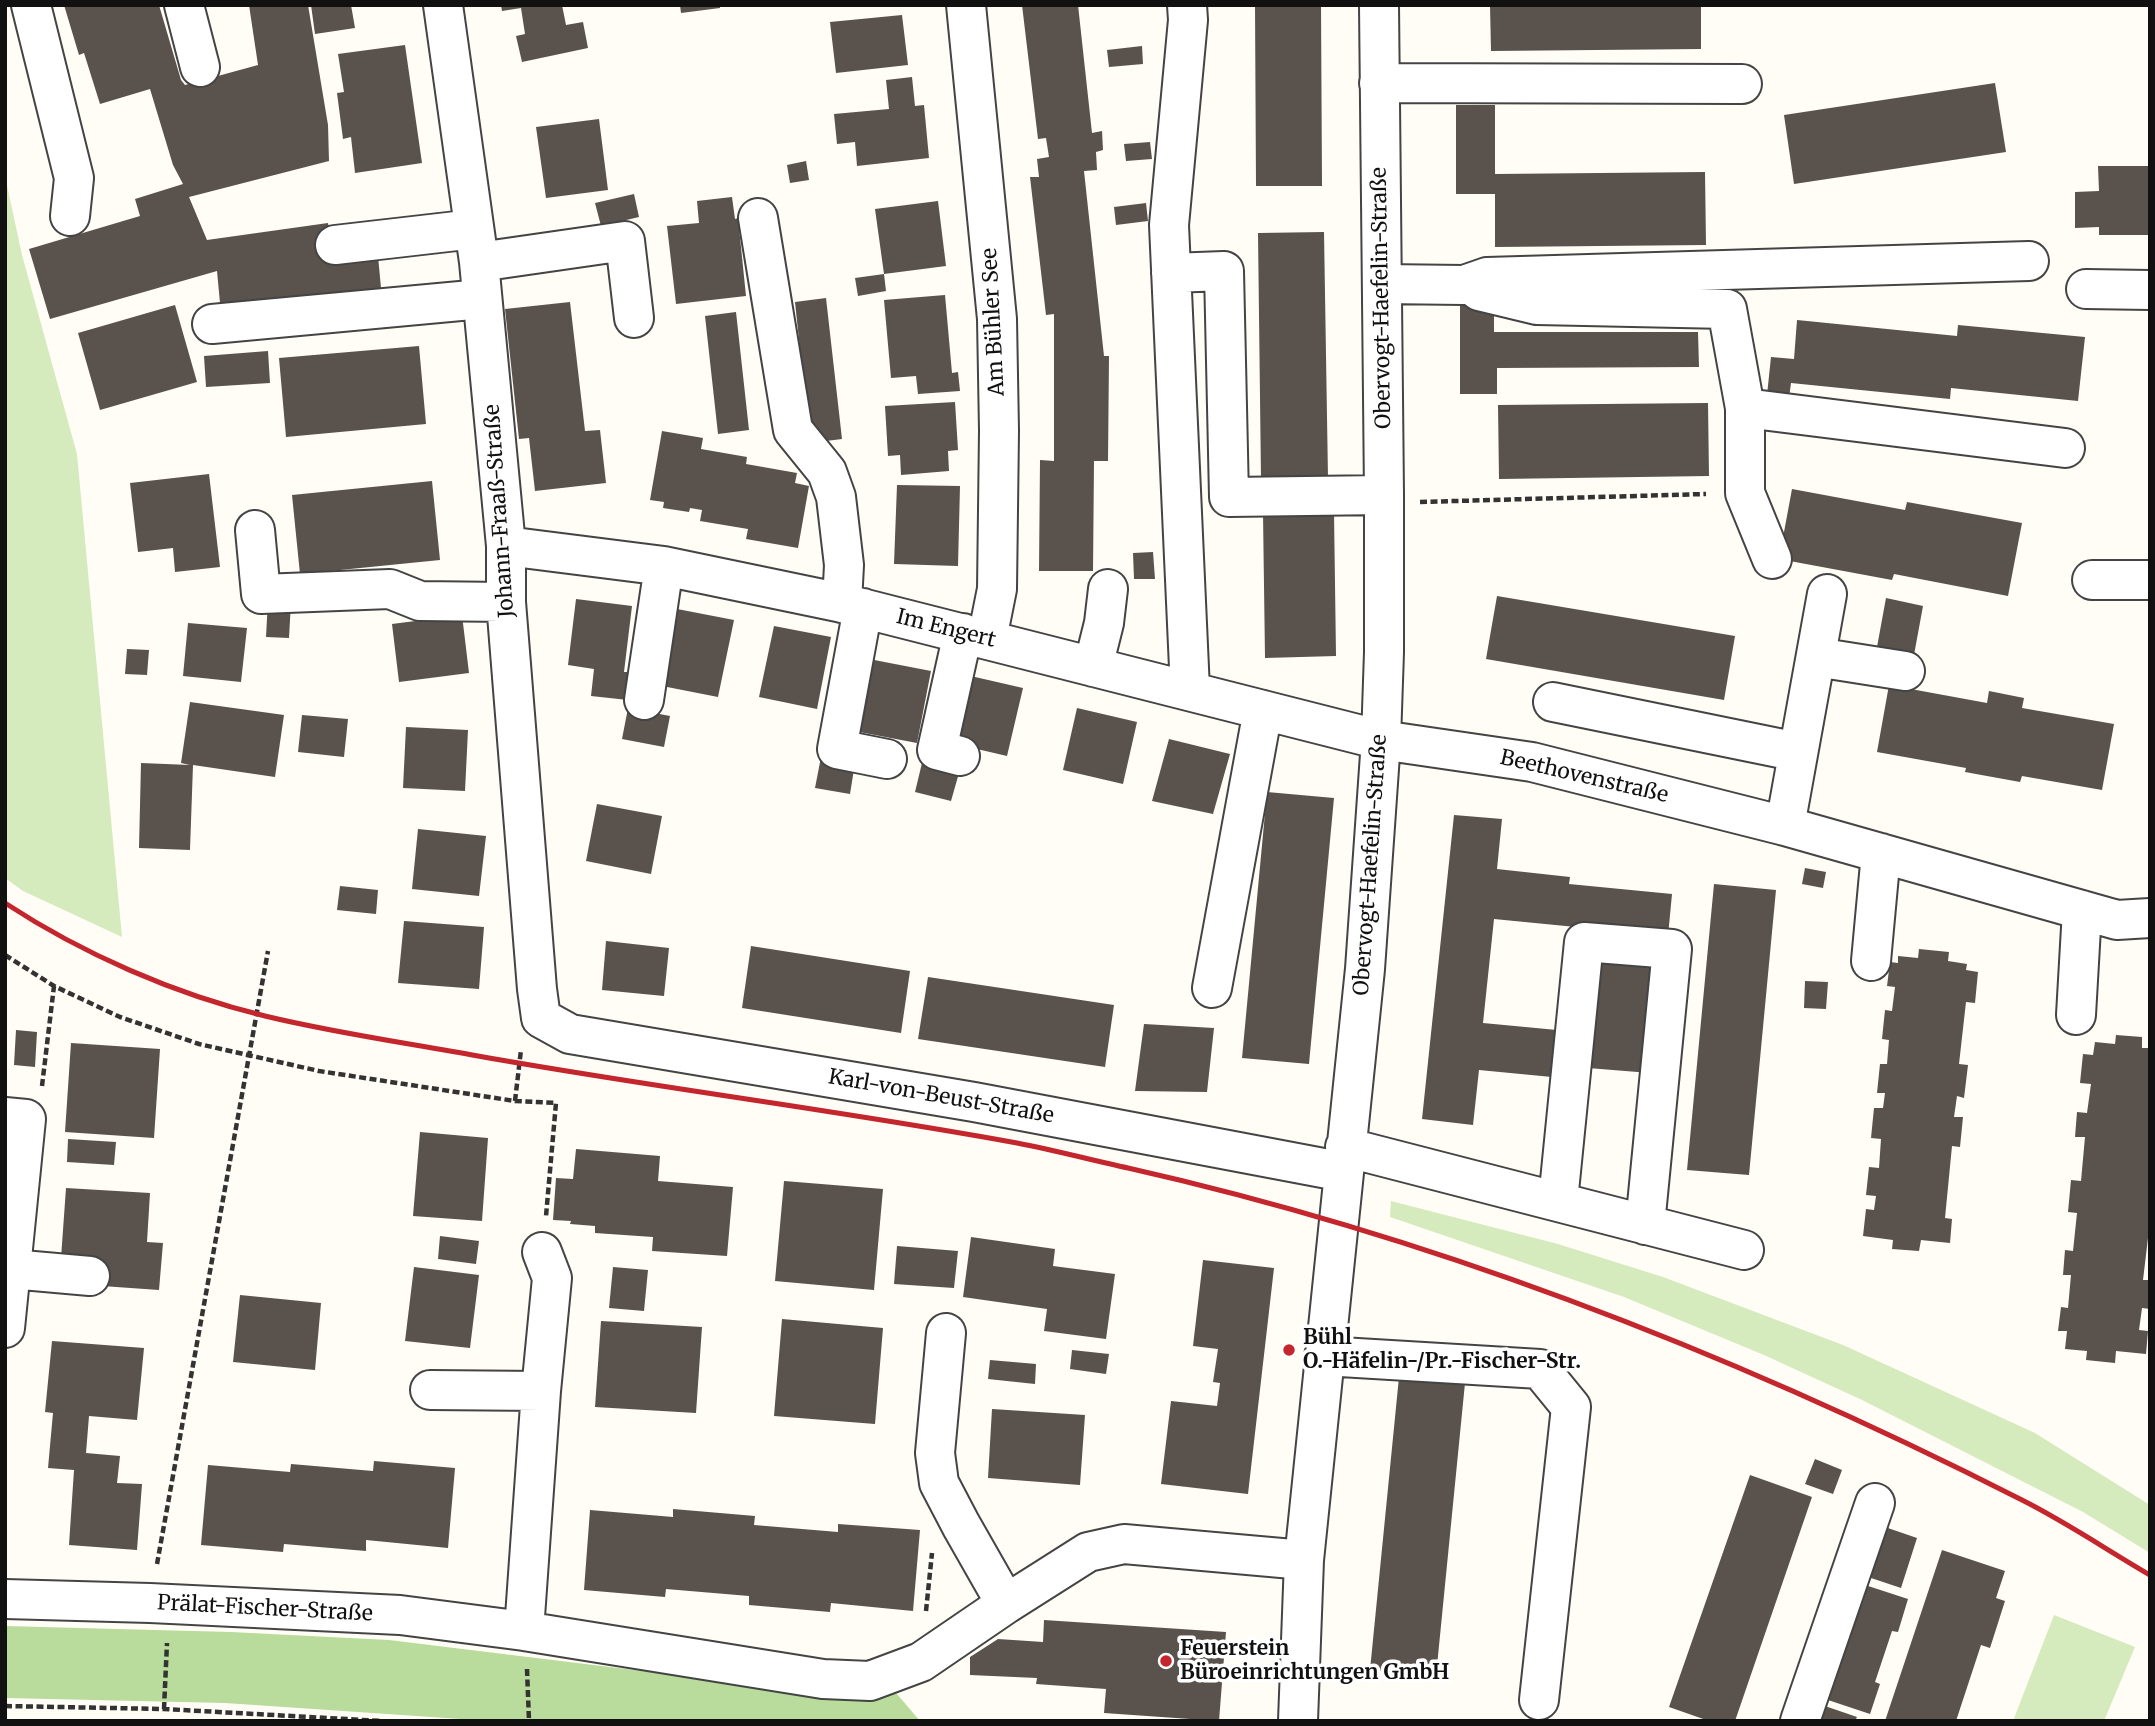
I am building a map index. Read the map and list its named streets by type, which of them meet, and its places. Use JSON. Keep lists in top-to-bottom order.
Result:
{
  "streets": {
    "street": [
      "Obervogt-Haefelin-Straße",
      "Am Bühler See",
      "Johann-Fraaß-Straße",
      "Im Engert",
      "Beethovenstraße",
      "Karl-von-Beust-Straße",
      "Prälat-Fischer-Straße"
    ]
  },
  "crossings": [
    ["Obervogt-Haefelin-Straße", "Im Engert"],
    ["Obervogt-Haefelin-Straße", "Beethovenstraße"],
    ["Obervogt-Haefelin-Straße", "Karl-von-Beust-Straße"],
    ["Obervogt-Haefelin-Straße", "Prälat-Fischer-Straße"],
    ["Am Bühler See", "Im Engert"],
    ["Johann-Fraaß-Straße", "Im Engert"],
    ["Johann-Fraaß-Straße", "Karl-von-Beust-Straße"],
    ["Im Engert", "Beethovenstraße"]
  ],
  "places": ["Bühl O.-Häfelin-/Pr.-Fischer-Str.", "Feuerstein Büroeinrichtungen GmbH"]
}
